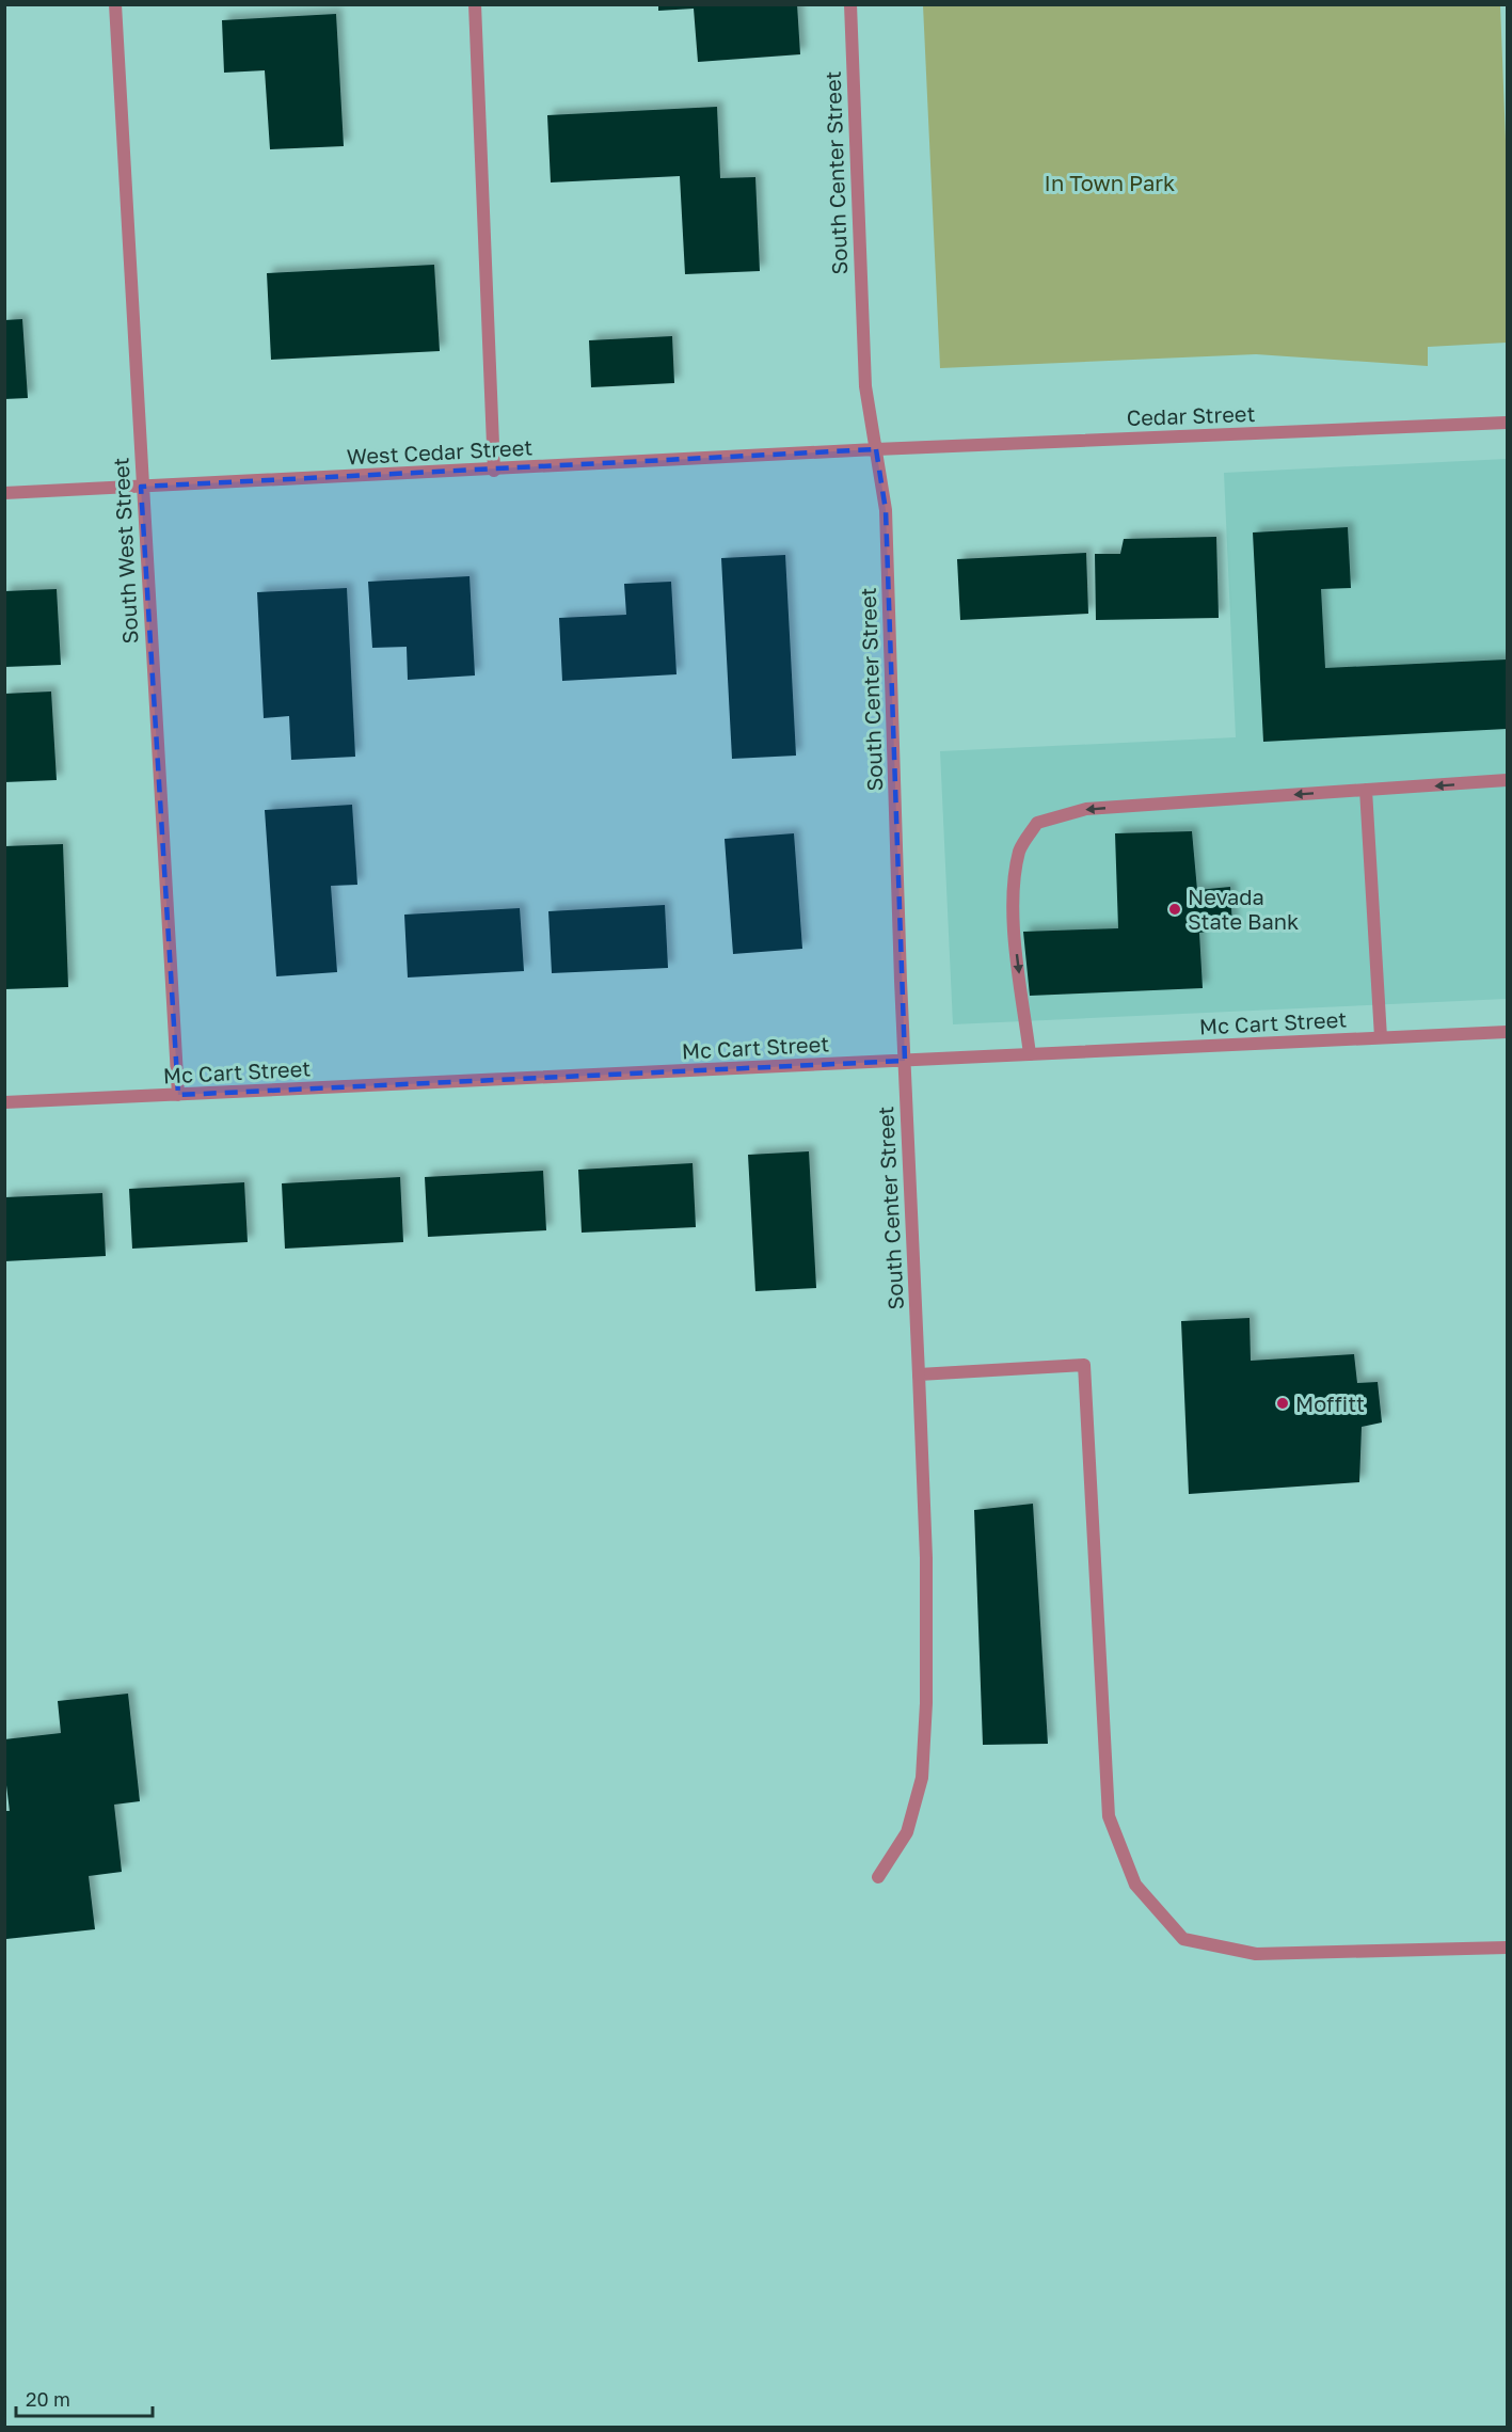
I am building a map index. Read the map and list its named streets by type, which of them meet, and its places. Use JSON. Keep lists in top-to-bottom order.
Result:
{
  "streets": {
    "street": [
      "South Center Street",
      "Cedar Street",
      "West Cedar Street",
      "South West Street",
      "Mc Cart Street"
    ]
  },
  "crossings": [
    ["South Center Street", "Cedar Street"],
    ["South Center Street", "West Cedar Street"],
    ["South Center Street", "Mc Cart Street"],
    ["Cedar Street", "West Cedar Street"],
    ["West Cedar Street", "South West Street"],
    ["South West Street", "Mc Cart Street"]
  ],
  "parks": ["In Town Park"],
  "places": ["Nevada State Bank", "Moffitt"],
  "scale_bar": "20 m"
}
